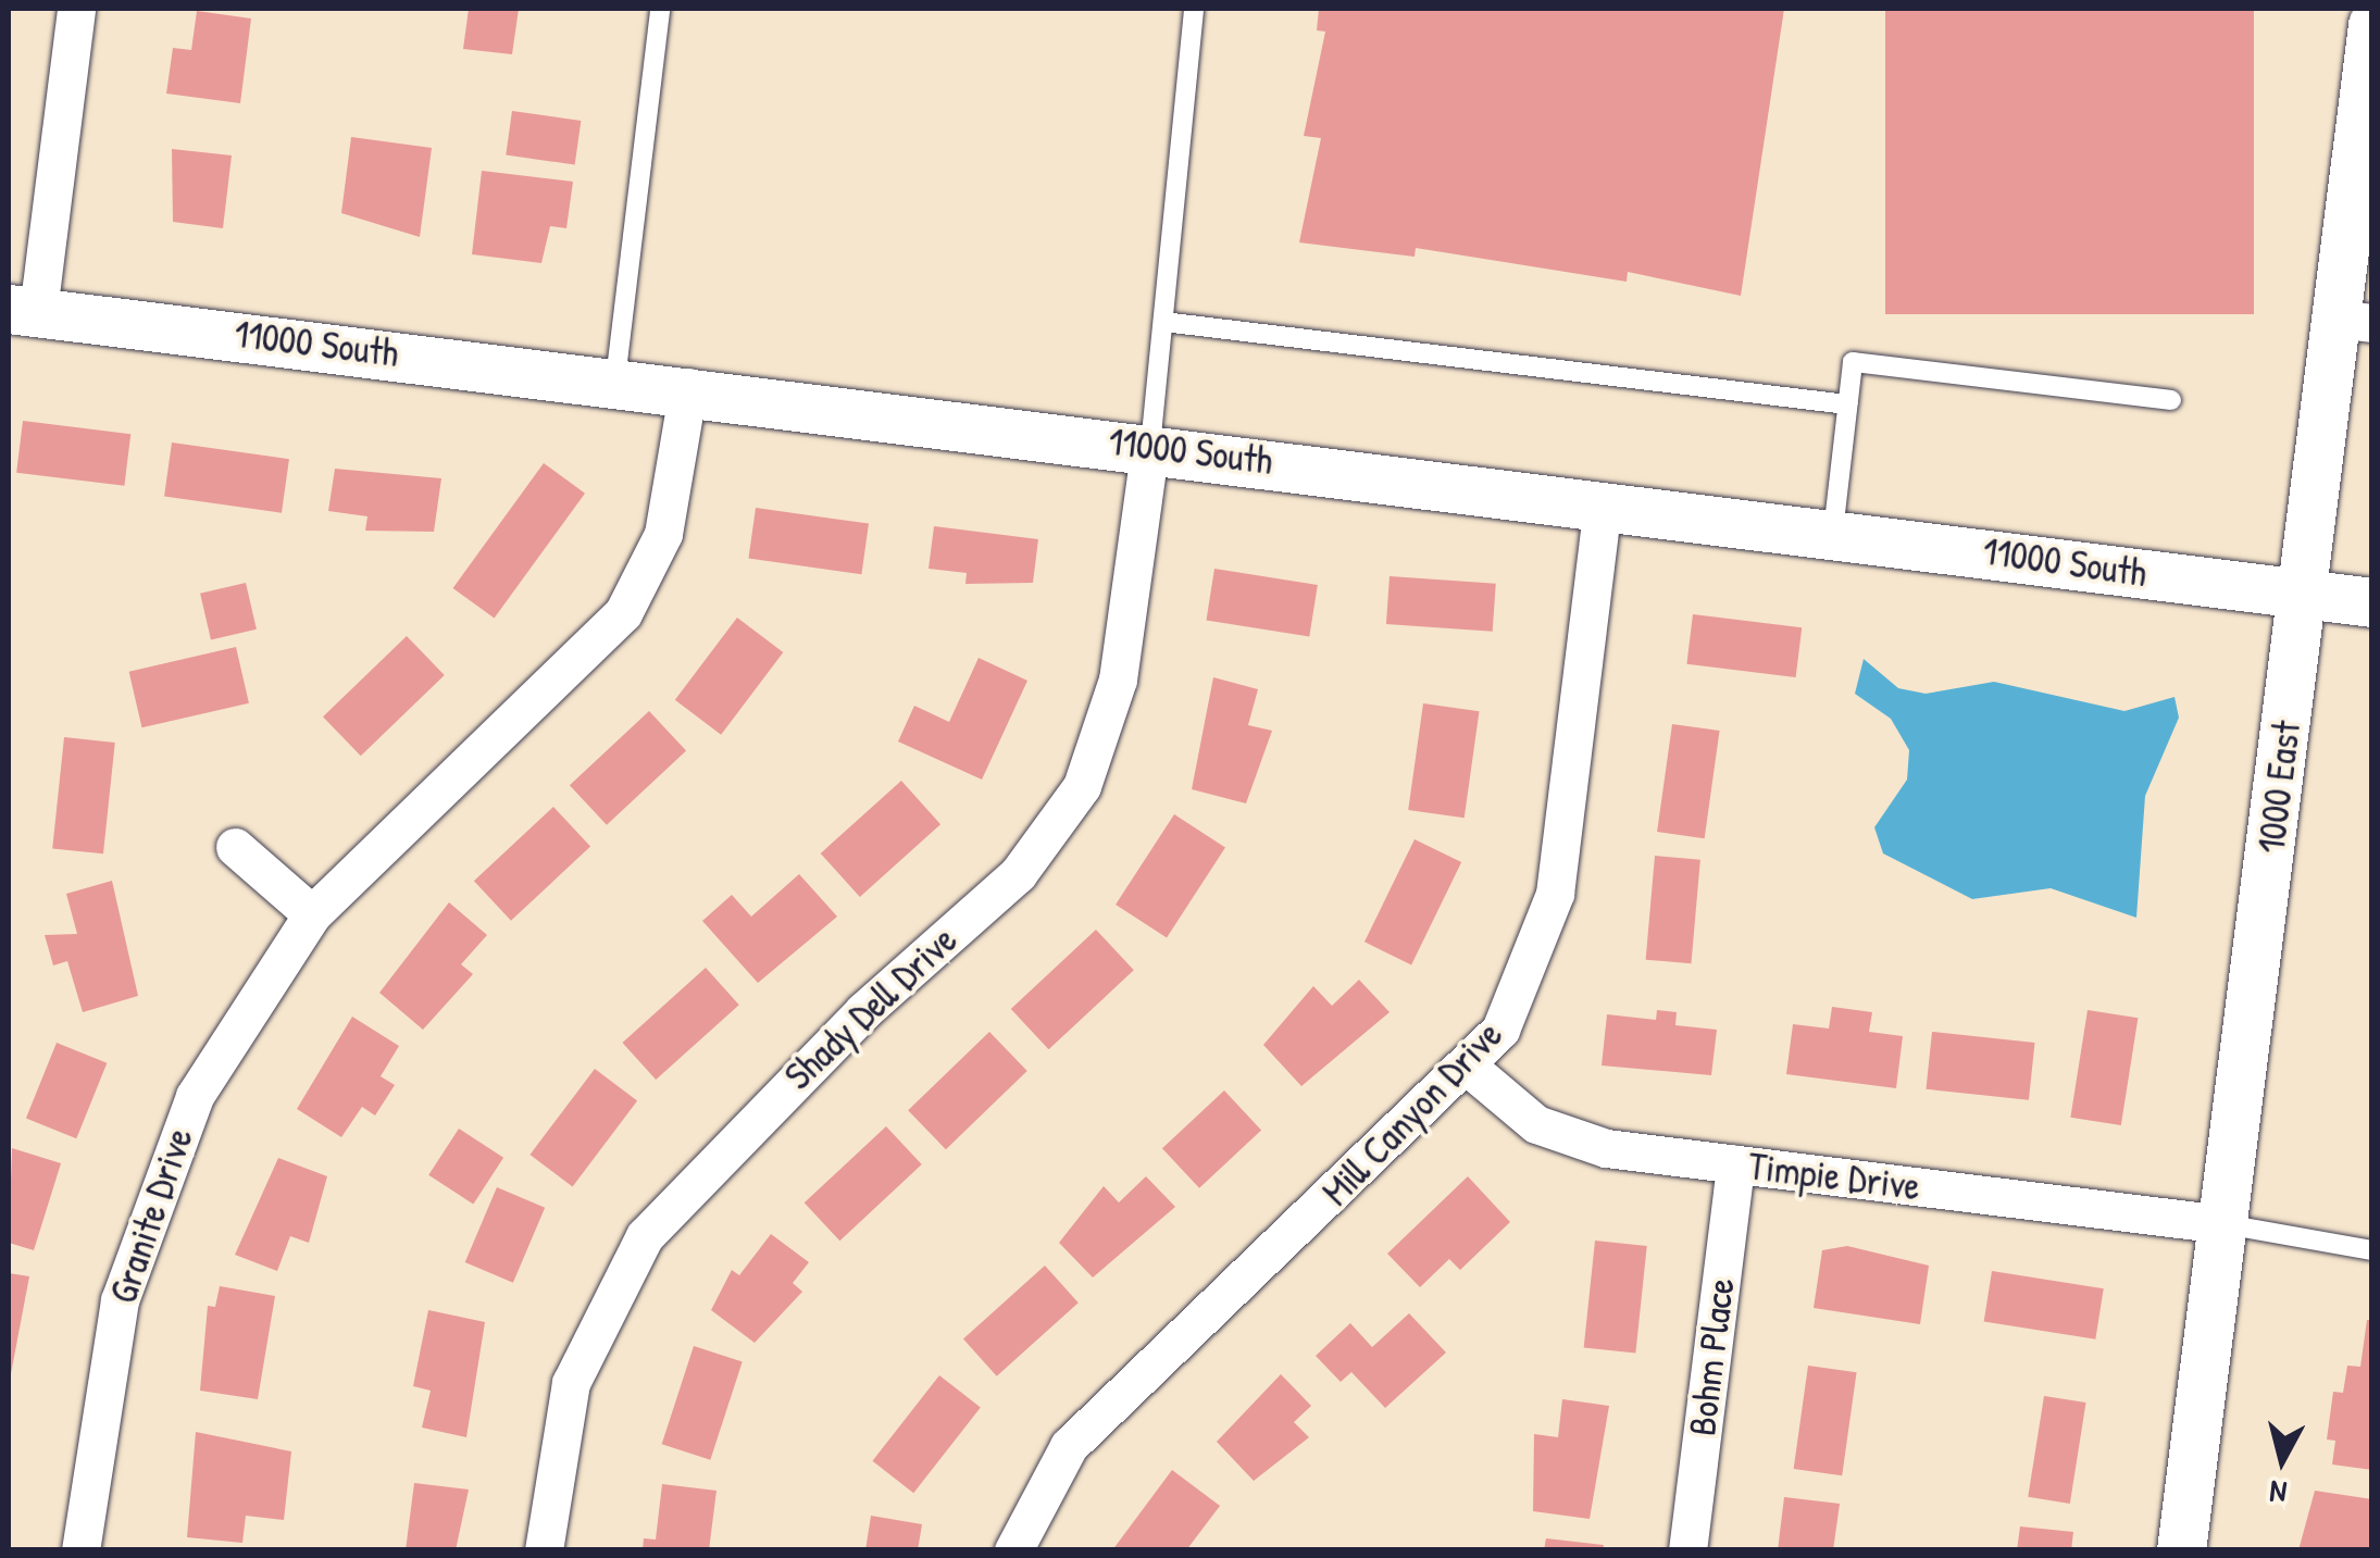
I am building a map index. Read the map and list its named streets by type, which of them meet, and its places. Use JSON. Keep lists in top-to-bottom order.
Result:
{
  "streets": {
    "street": [
      "11000 South",
      "1000 East",
      "Shady Dell Drive",
      "Mill Canyon Drive",
      "Timpie Drive",
      "Granite Drive",
      "Bohm Place"
    ]
  },
  "crossings": [
    ["11000 South", "1000 East"],
    ["11000 South", "Shady Dell Drive"],
    ["11000 South", "Mill Canyon Drive"],
    ["11000 South", "Granite Drive"],
    ["1000 East", "Timpie Drive"],
    ["Mill Canyon Drive", "Timpie Drive"],
    ["Timpie Drive", "Bohm Place"]
  ],
  "north": "bottom"
}
